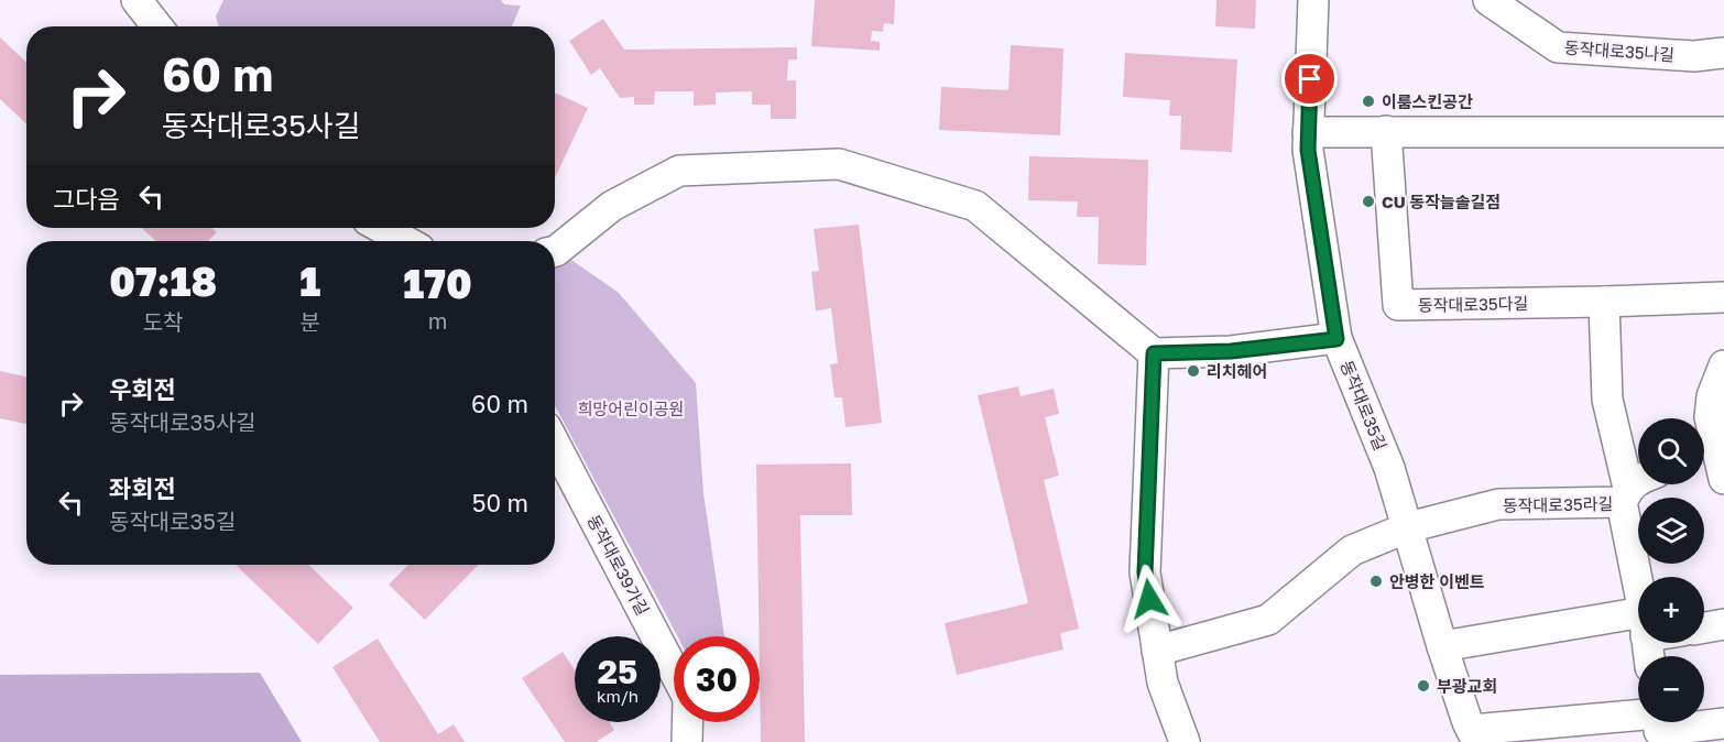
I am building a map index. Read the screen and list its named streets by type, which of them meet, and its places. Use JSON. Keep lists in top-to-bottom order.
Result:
{
  "streets": {
    "street": [
      "동작대로35나길",
      "동작대로35다길",
      "동작대로35길",
      "동작대로35라길",
      "동작대로39가길"
    ]
  },
  "crossings": [
    ["동작대로35길", "동작대로35라길"]
  ],
  "parks": ["희망어린이공원"],
  "places": [
    "이룸스킨공간",
    "CU 동작늘솔길점",
    "리치헤어",
    "안병한 이벤트",
    "부광교회"
  ],
  "page": {
    "turn": ["60 m", "동작대로35사길"],
    "then": "그다음",
    "eta": [
      "07:18",
      "도착",
      "1",
      "분",
      "170",
      "m"
    ],
    "list": [
      {
        "name": "우회전",
        "note": "동작대로35사길",
        "value": "60 m"
      },
      {
        "name": "좌회전",
        "note": "동작대로35길",
        "value": "50 m"
      }
    ],
    "map_buttons": ["+", "−"],
    "speed": "25 km/h",
    "limit": "30"
  }
}
